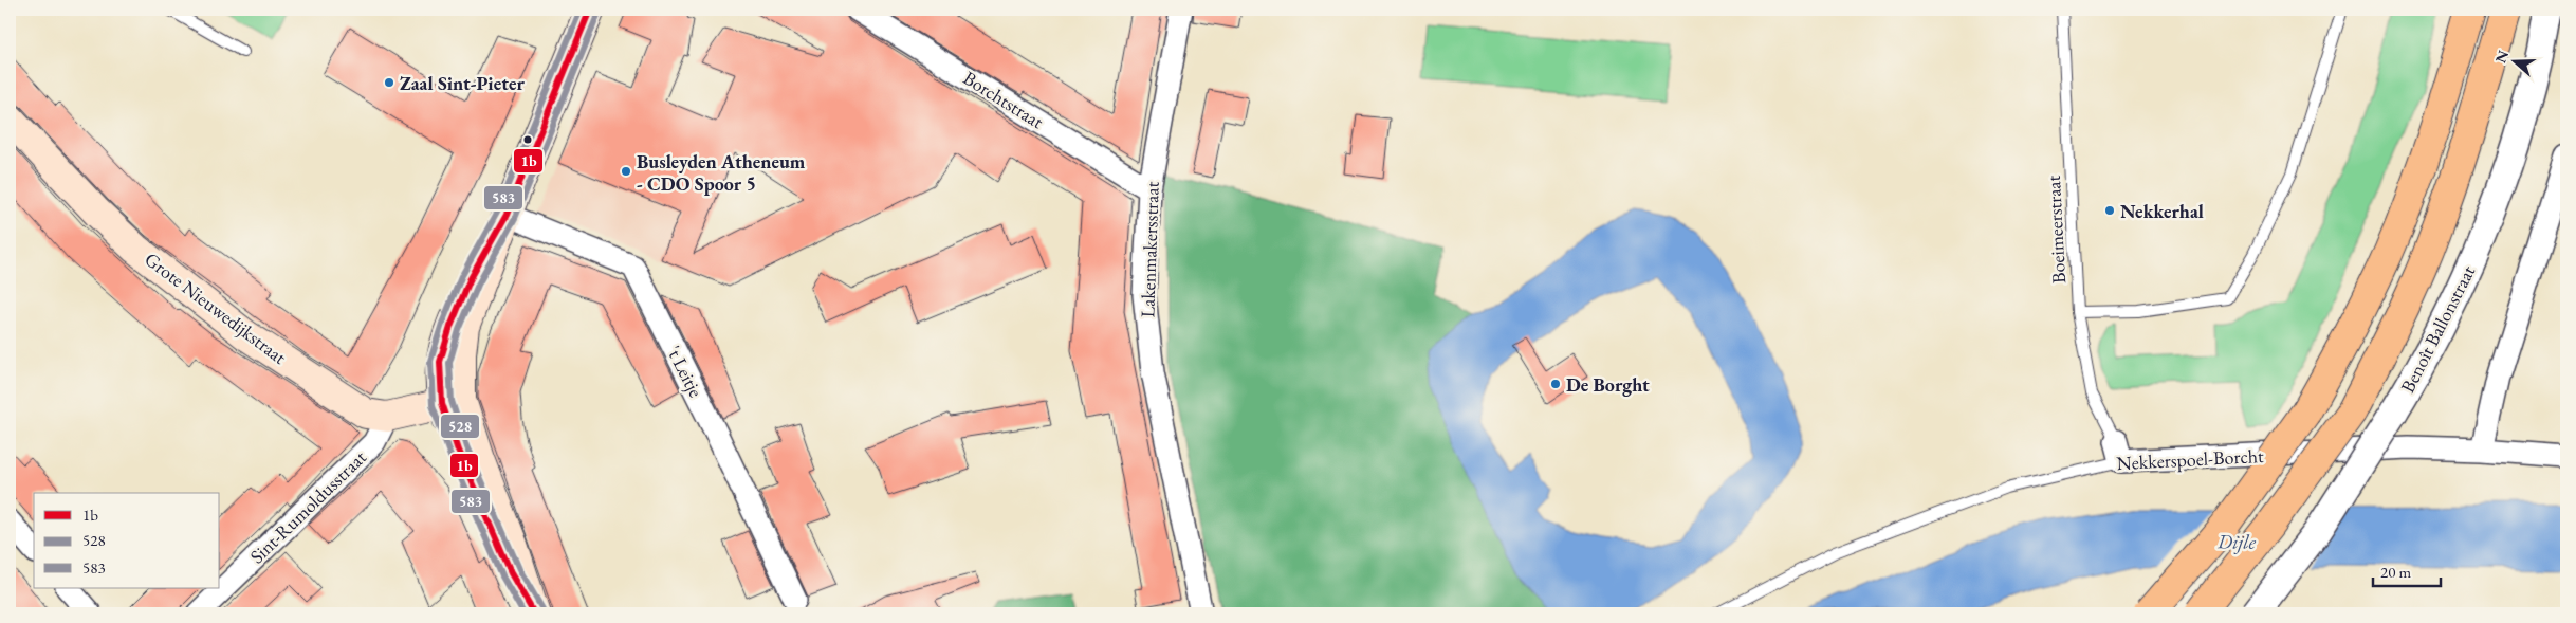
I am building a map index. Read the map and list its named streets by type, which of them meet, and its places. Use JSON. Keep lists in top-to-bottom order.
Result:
{
  "streets": {
    "main road": ["Grote Nieuwedijkstraat"],
    "street": [
      "Borchtstraat",
      "Lakenmakersstraat",
      "Benoît Ballonstraat",
      "'t Leitje",
      "Nekkerspoel-Borcht",
      "Sint-Rumoldusstraat"
    ],
    "lane": ["Boeimeerstraat"]
  },
  "crossings": [
    ["Borchtstraat", "Lakenmakersstraat"],
    ["Boeimeerstraat", "Nekkerspoel-Borcht"],
    ["Grote Nieuwedijkstraat", "Sint-Rumoldusstraat"]
  ],
  "water": ["Dijle"],
  "places": [
    "Zaal Sint-Pieter",
    "Busleyden Atheneum - CDO Spoor 5",
    "Nekkerhal",
    "De Borght"
  ],
  "lines": ["transit line 1b", "transit line 583", "transit line 528"],
  "legend": ["1b", "528", "583"],
  "scale_bar": "20 m",
  "north": "left"
}
